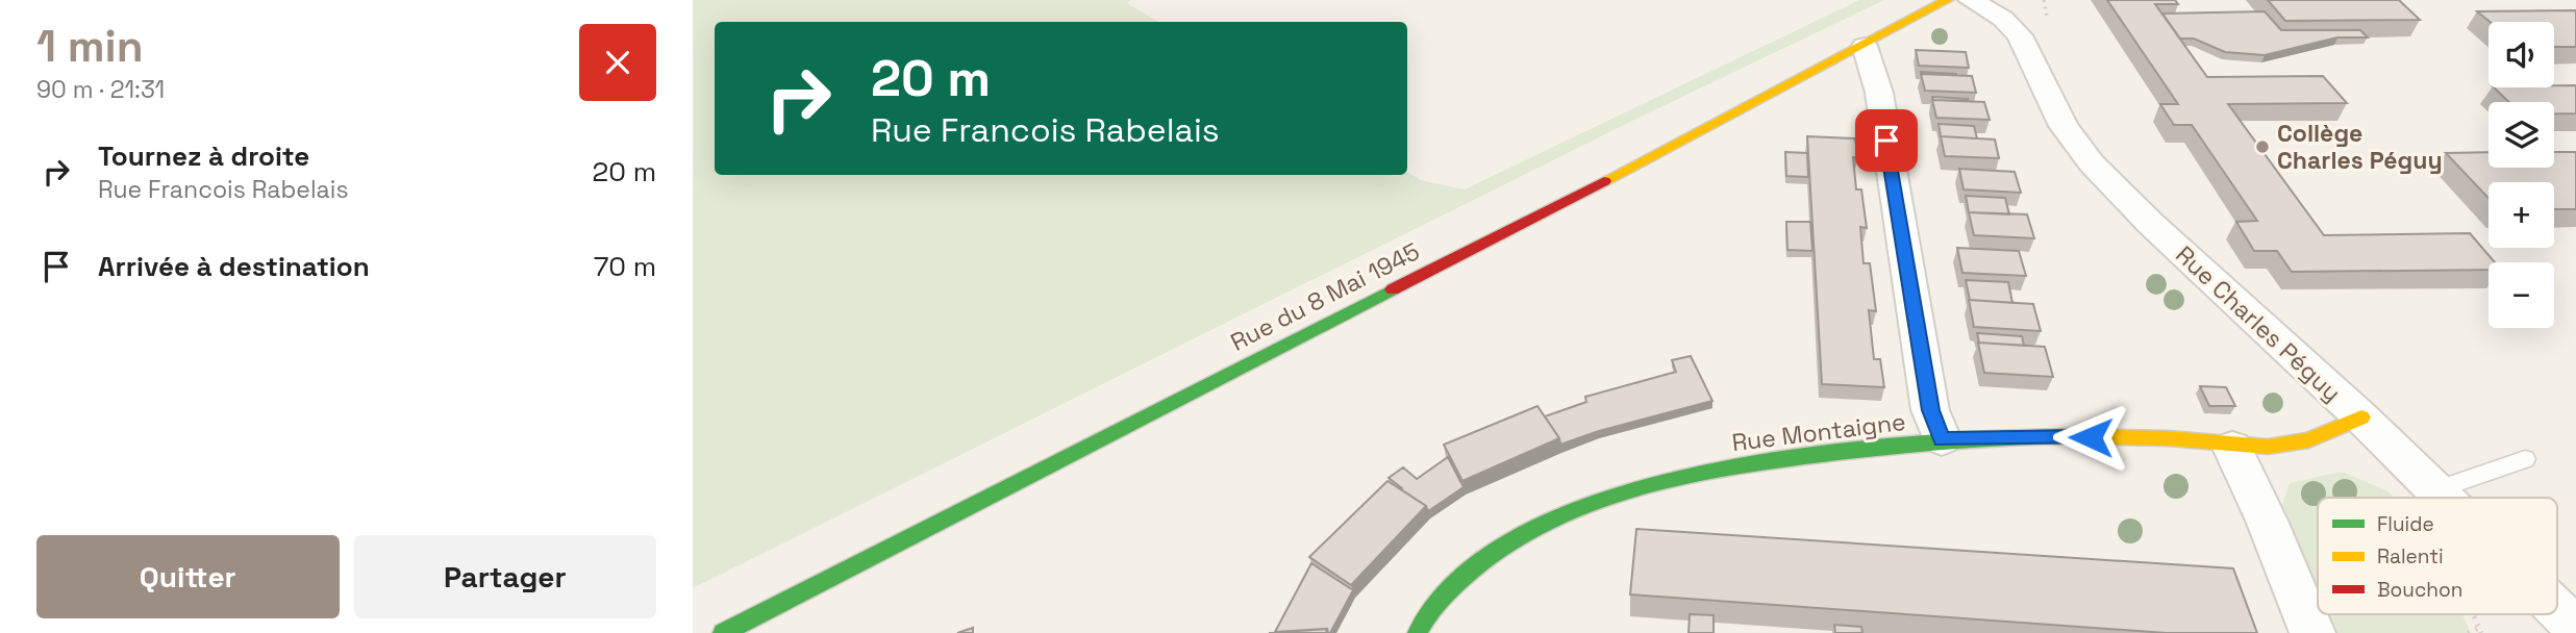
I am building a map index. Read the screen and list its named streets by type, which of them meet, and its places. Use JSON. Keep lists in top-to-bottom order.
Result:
{
  "streets": {
    "street": ["Rue du 8 Mai 1945", "Rue Charles Péguy", "Rue Montaigne"]
  },
  "crossings": [
    ["Rue Charles Péguy", "Rue Montaigne"]
  ],
  "places": ["Collège Charles Péguy"],
  "legend": ["Fluide", "Ralenti", "Bouchon"],
  "page": {
    "heading": ["1 min", "90 m · 21:31"],
    "map_buttons": ["+", "−"],
    "turn": ["20 m", "Rue Francois Rabelais"],
    "list": [
      {
        "name": "Tournez à droite",
        "note": "Rue Francois Rabelais",
        "value": "20 m"
      },
      {
        "name": "Arrivée à destination",
        "value": "70 m"
      }
    ],
    "buttons": ["Quitter", "Partager"]
  }
}
